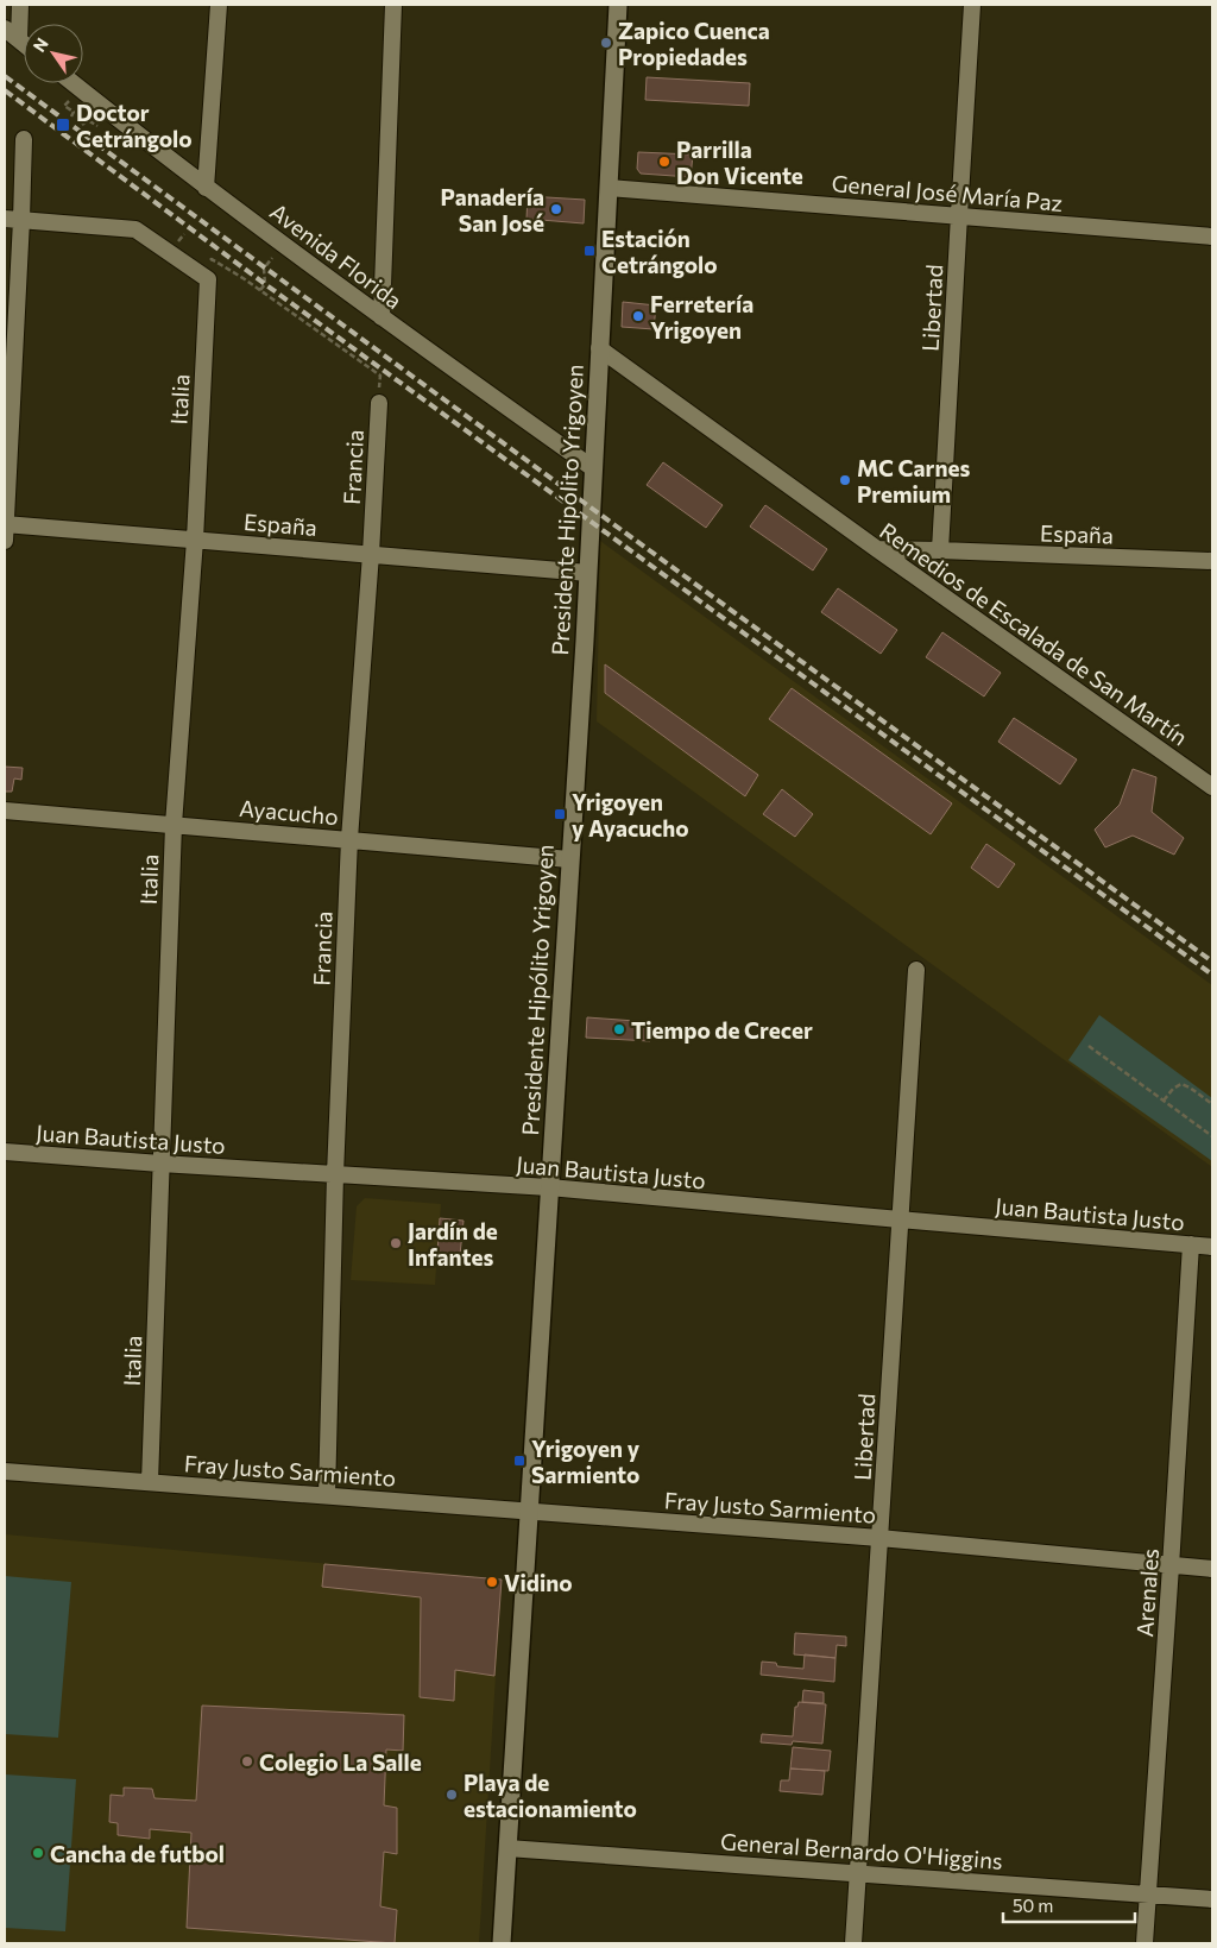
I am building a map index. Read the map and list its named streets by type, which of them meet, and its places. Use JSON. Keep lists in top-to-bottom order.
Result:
{
  "streets": {
    "street": [
      "General José María Paz",
      "Avenida Florida",
      "Libertad",
      "Italia",
      "Francia",
      "Presidente Hipólito Yrigoyen",
      "España",
      "Remedios de Escalada de San Martín",
      "Ayacucho",
      "Juan Bautista Justo",
      "Fray Justo Sarmiento",
      "Arenales",
      "General Bernardo O'Higgins"
    ]
  },
  "crossings": [
    ["General José María Paz", "Libertad"],
    ["General José María Paz", "Presidente Hipólito Yrigoyen"],
    ["Avenida Florida", "Presidente Hipólito Yrigoyen"],
    ["Libertad", "España"],
    ["Libertad", "Juan Bautista Justo"],
    ["Libertad", "Fray Justo Sarmiento"],
    ["Libertad", "General Bernardo O'Higgins"],
    ["Italia", "España"],
    ["Italia", "Ayacucho"],
    ["Italia", "Juan Bautista Justo"],
    ["Italia", "Fray Justo Sarmiento"],
    ["Francia", "España"],
    ["Francia", "Ayacucho"],
    ["Francia", "Juan Bautista Justo"],
    ["Francia", "Fray Justo Sarmiento"],
    ["Presidente Hipólito Yrigoyen", "España"],
    ["Presidente Hipólito Yrigoyen", "Remedios de Escalada de San Martín"],
    ["Presidente Hipólito Yrigoyen", "Ayacucho"],
    ["Presidente Hipólito Yrigoyen", "Juan Bautista Justo"],
    ["Presidente Hipólito Yrigoyen", "Fray Justo Sarmiento"],
    ["Presidente Hipólito Yrigoyen", "General Bernardo O'Higgins"],
    ["Juan Bautista Justo", "Arenales"],
    ["Fray Justo Sarmiento", "Arenales"],
    ["Arenales", "General Bernardo O'Higgins"]
  ],
  "places": {
    "other": [
      "Zapico Cuenca Propiedades",
      "Parrilla Don Vicente",
      "Panadería San José",
      "Ferretería Yrigoyen",
      "MC Carnes Premium",
      "Tiempo de Crecer",
      "Jardín de Infantes",
      "Vidino",
      "Colegio La Salle",
      "Playa de estacionamiento",
      "Cancha de futbol"
    ],
    "transit": [
      "Doctor Cetrángolo",
      "Estación Cetrángolo",
      "Yrigoyen y Ayacucho",
      "Yrigoyen y Sarmiento"
    ]
  },
  "scale_bar": "50 m",
  "north": "top left"
}
